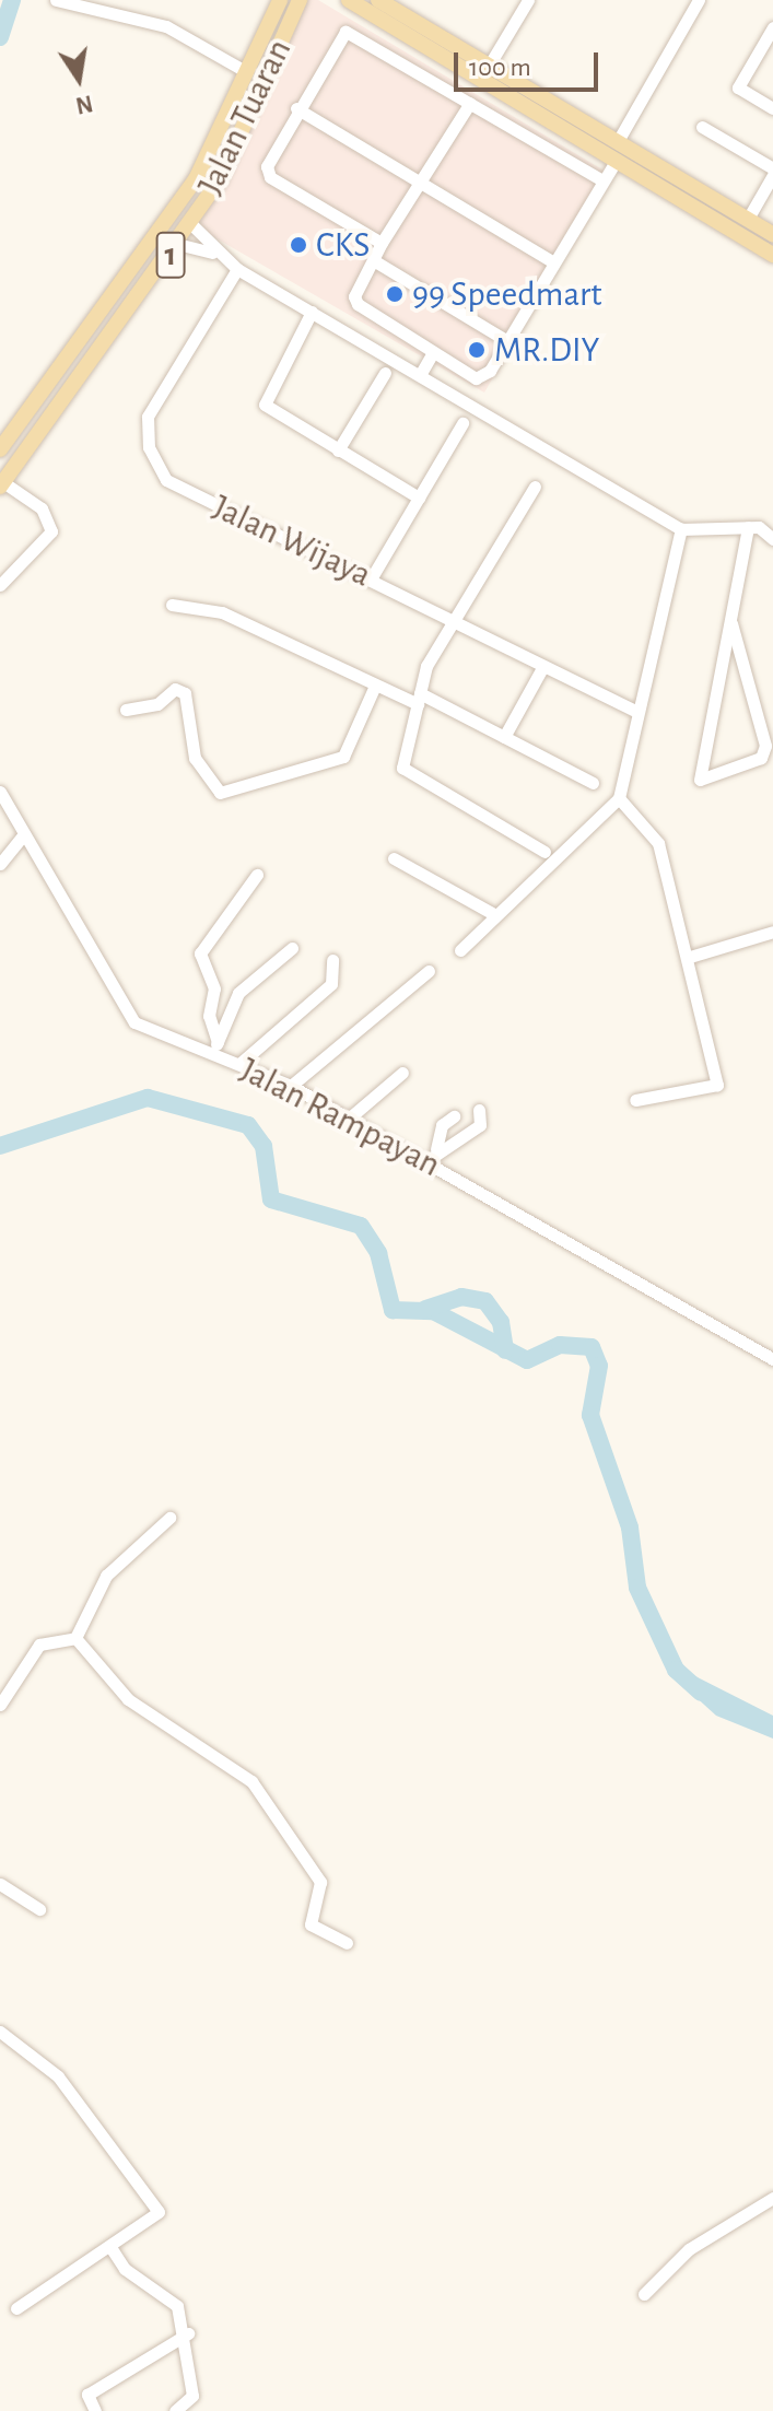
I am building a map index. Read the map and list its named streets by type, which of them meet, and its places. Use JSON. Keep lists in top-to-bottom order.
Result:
{
  "streets": {
    "main road": ["Jalan Tuaran", "1"],
    "street": ["Jalan Wijaya", "Jalan Rampayan"]
  },
  "places": ["CKS", "99 Speedmart", "MR.DIY"],
  "scale_bar": "100 m",
  "north": "bottom"
}
